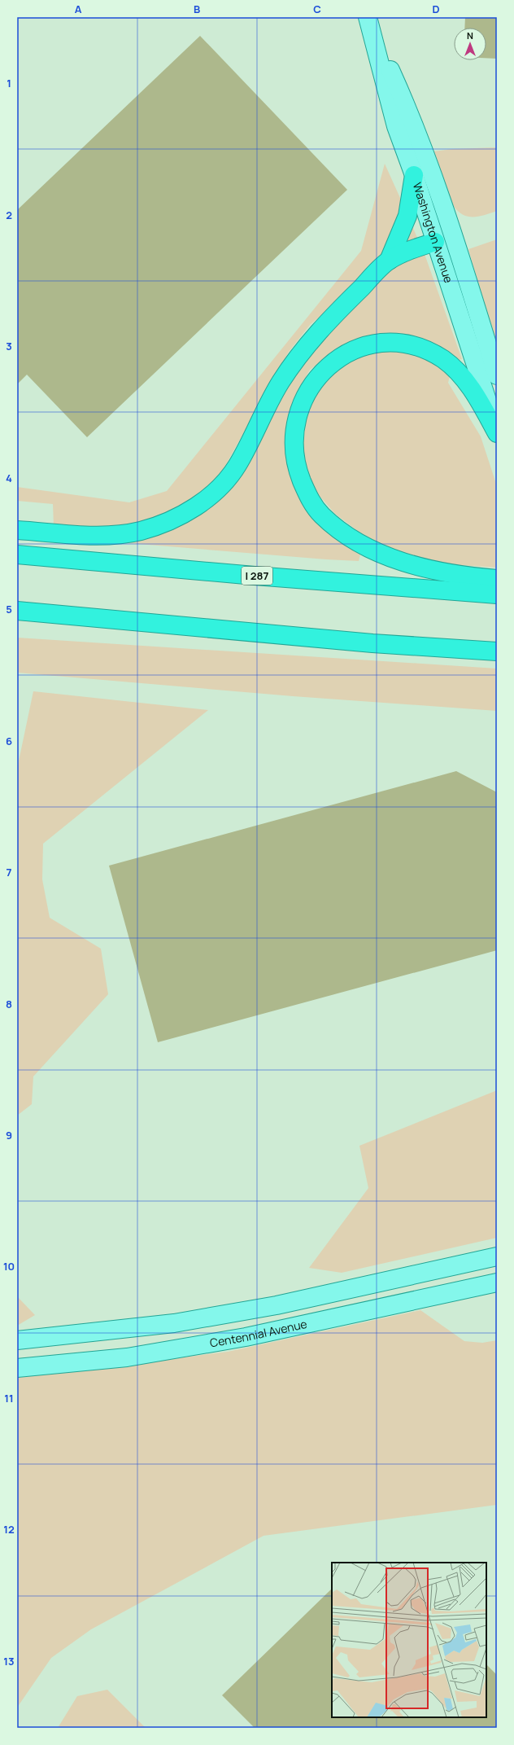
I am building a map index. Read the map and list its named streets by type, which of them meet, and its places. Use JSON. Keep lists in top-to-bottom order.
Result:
{
  "streets": {
    "highway": ["I 287"],
    "main road": ["Washington Avenue", "Centennial Avenue"]
  },
  "north": "top",
  "grid": {
    "columns": [
      "A",
      "B",
      "C",
      "D"
    ],
    "rows": [
      "1",
      "2",
      "3",
      "4",
      "5",
      "6",
      "7",
      "8",
      "9",
      "10",
      "11",
      "12",
      "13"
    ]
  }
}
